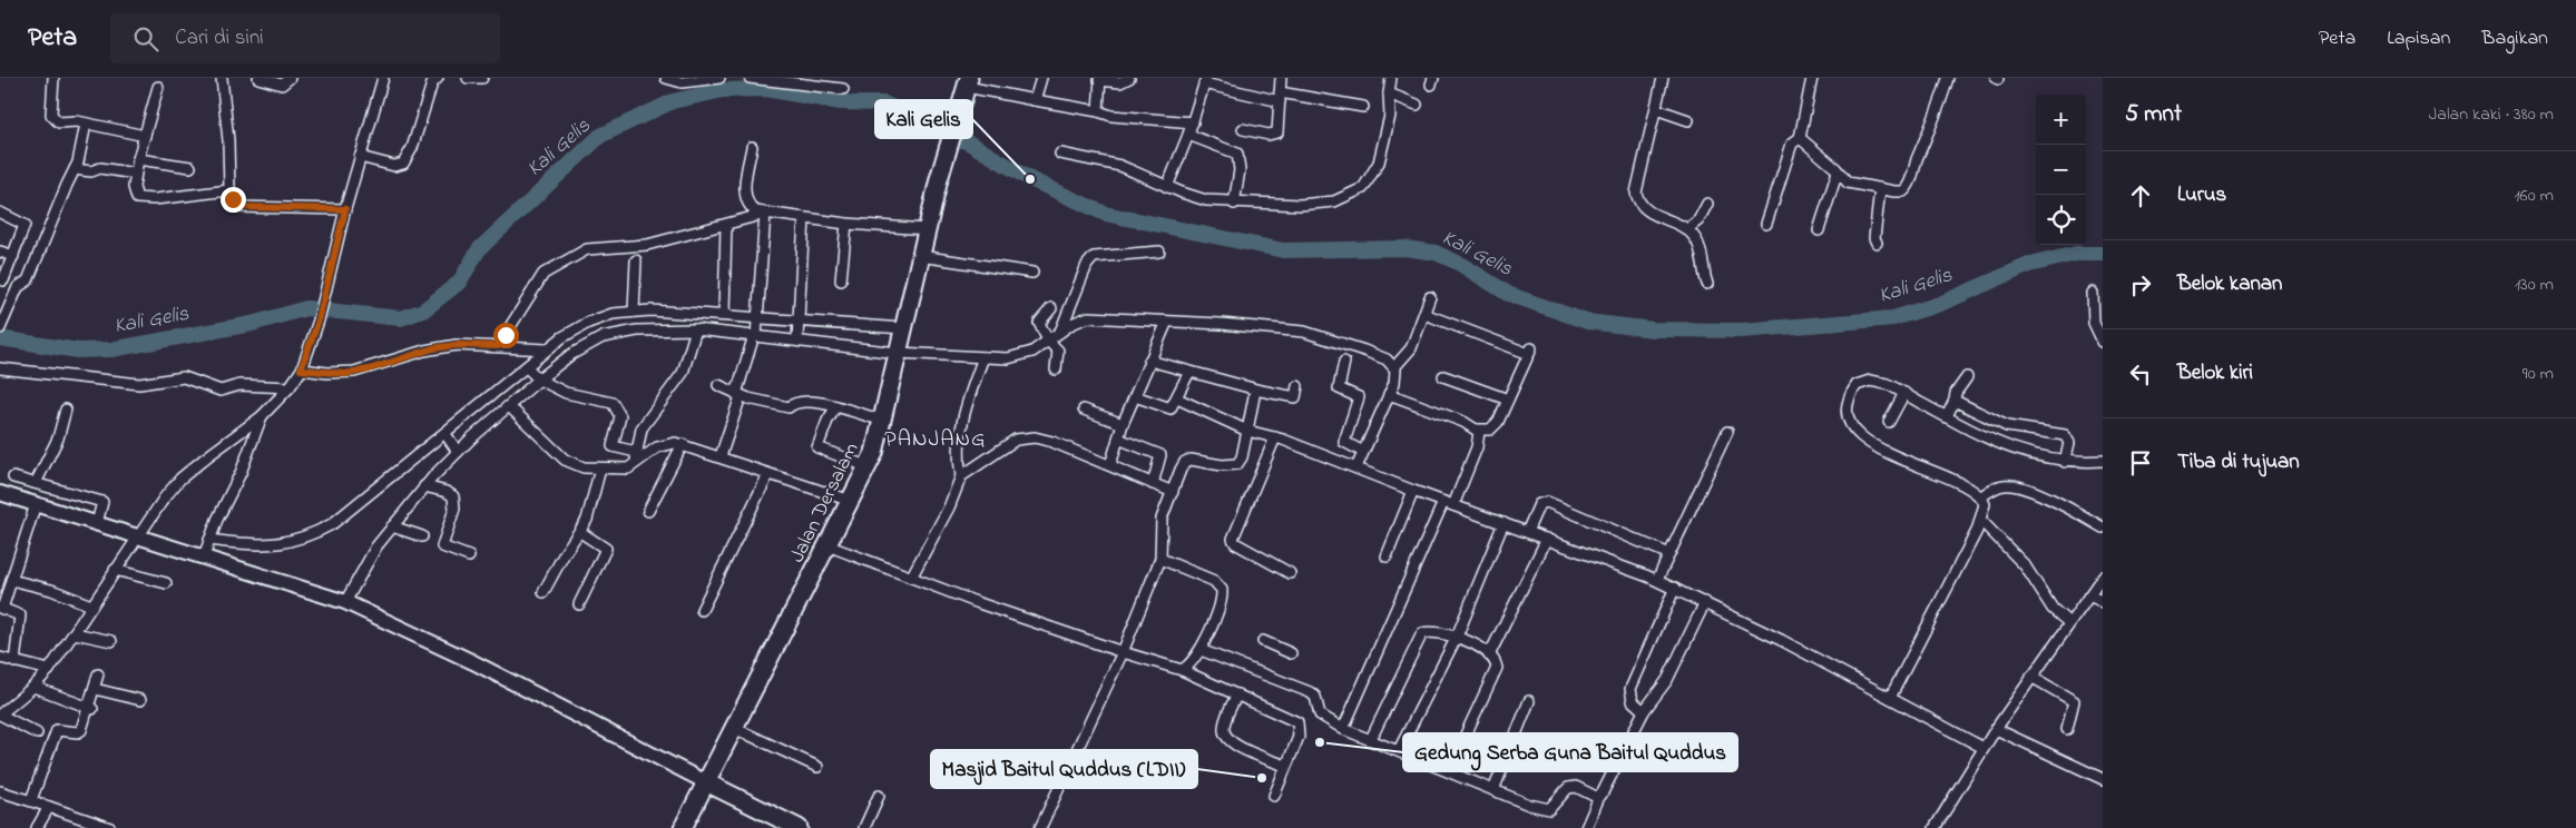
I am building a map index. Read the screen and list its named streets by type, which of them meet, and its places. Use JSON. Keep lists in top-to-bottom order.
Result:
{
  "streets": {
    "main road": ["Jalan Dersalam"]
  },
  "districts": ["PANJANG"],
  "water": ["Kali Gelis"],
  "places": ["Kali Gelis", "Gedung Serba Guna Baitul Quddus", "Masjid Baitul Quddus (LDII)"],
  "page": {
    "header": "Peta",
    "search": "Cari di sini",
    "nav": ["Peta", "Lapisan", "Bagikan"],
    "heading": ["5 mnt", "Jalan kaki · 380 m"],
    "map_buttons": ["+", "−"],
    "list": [
      ["Lurus", "160 m"],
      ["Belok kanan", "130 m"],
      ["Belok kiri", "90 m"],
      "Tiba di tujuan"
    ]
  }
}
